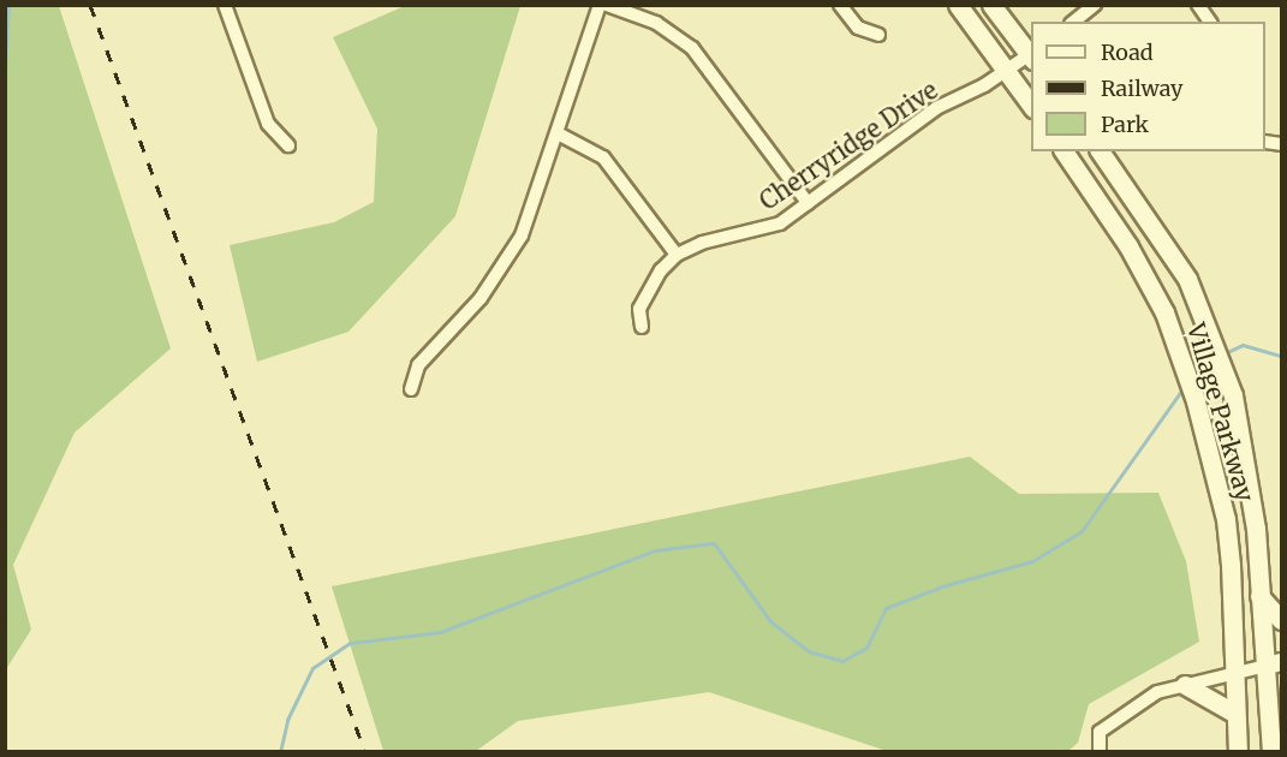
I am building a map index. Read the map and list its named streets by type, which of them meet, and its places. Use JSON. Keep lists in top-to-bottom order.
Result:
{
  "streets": {
    "main road": ["Village Parkway"],
    "street": ["Cherryridge Drive"]
  },
  "legend": ["Road", "Railway", "Park"]
}
